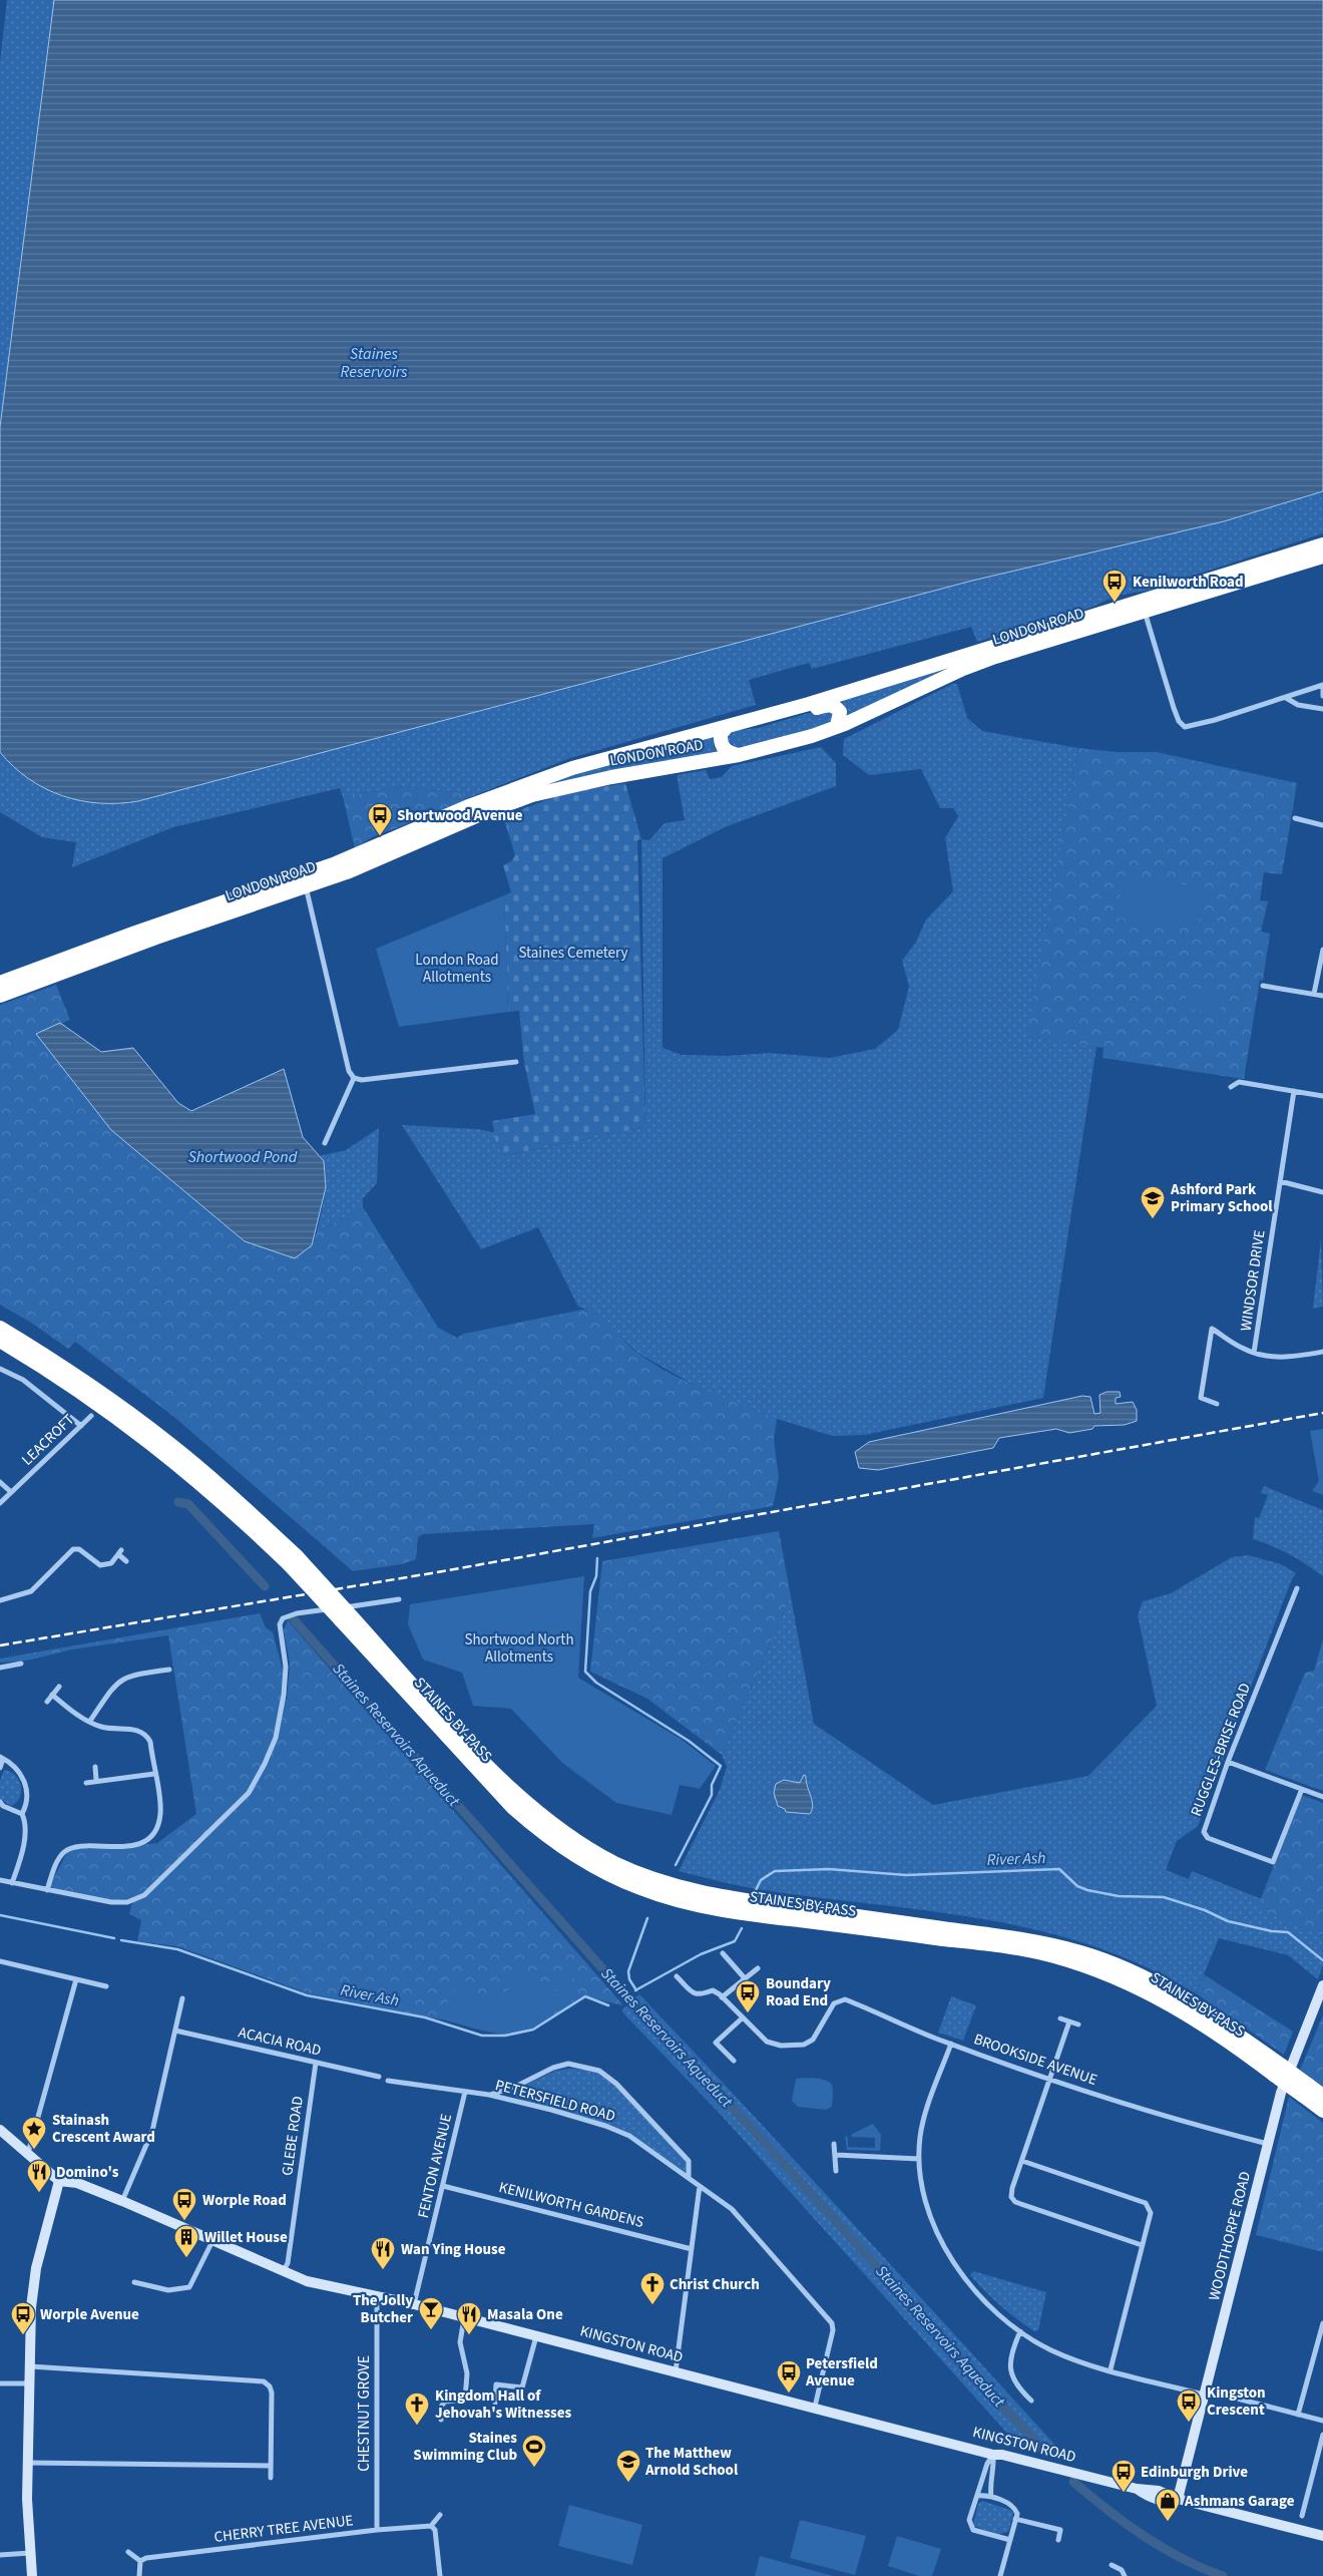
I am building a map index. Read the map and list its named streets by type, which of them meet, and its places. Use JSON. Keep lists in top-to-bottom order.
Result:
{
  "streets": {
    "highway": ["LONDON ROAD", "STAINES BY-PASS"],
    "street": [
      "WINDSOR DRIVE",
      "LEACROFT",
      "RUGGLES-BRISE ROAD",
      "ACACIA ROAD",
      "BROOKSIDE AVENUE",
      "PETERSFIELD ROAD",
      "GLEBE ROAD",
      "FENTON AVENUE",
      "KENILWORTH GARDENS",
      "WOODTHORPE ROAD",
      "KINGSTON ROAD",
      "CHESTNUT GROVE",
      "CHERRY TREE AVENUE"
    ]
  },
  "crossings": [
    ["ACACIA ROAD", "GLEBE ROAD"],
    ["BROOKSIDE AVENUE", "WOODTHORPE ROAD"],
    ["PETERSFIELD ROAD", "FENTON AVENUE"],
    ["GLEBE ROAD", "KINGSTON ROAD"],
    ["FENTON AVENUE", "KENILWORTH GARDENS"],
    ["FENTON AVENUE", "KINGSTON ROAD"],
    ["WOODTHORPE ROAD", "KINGSTON ROAD"],
    ["KINGSTON ROAD", "CHESTNUT GROVE"],
    ["CHESTNUT GROVE", "CHERRY TREE AVENUE"]
  ],
  "water": [
    "Staines Reservoirs",
    "Shortwood Pond",
    "Staines Reservoirs Aqueduct",
    "River Ash"
  ],
  "parks": ["Staines Cemetery", "London Road Allotments", "Shortwood North Allotments"],
  "places": {
    "bus stop": [
      "Kenilworth Road",
      "Shortwood Avenue",
      "Boundary Road End",
      "Worple Road",
      "Worple Avenue",
      "Petersfield Avenue",
      "Kingston Crescent",
      "Edinburgh Drive"
    ],
    "school or university": ["Ashford Park Primary School", "The Matthew Arnold School"],
    "place": ["Stainash Crescent Award"],
    "restaurant": ["Domino's", "Wan Ying House", "Masala One"],
    "building": ["Willet House"],
    "church": ["Christ Church", "Kingdom Hall of Jehovah's Witnesses"],
    "bar": ["The Jolly Butcher"],
    "sports": ["Staines Swimming Club"],
    "shop": ["Ashmans Garage"]
  }
}
